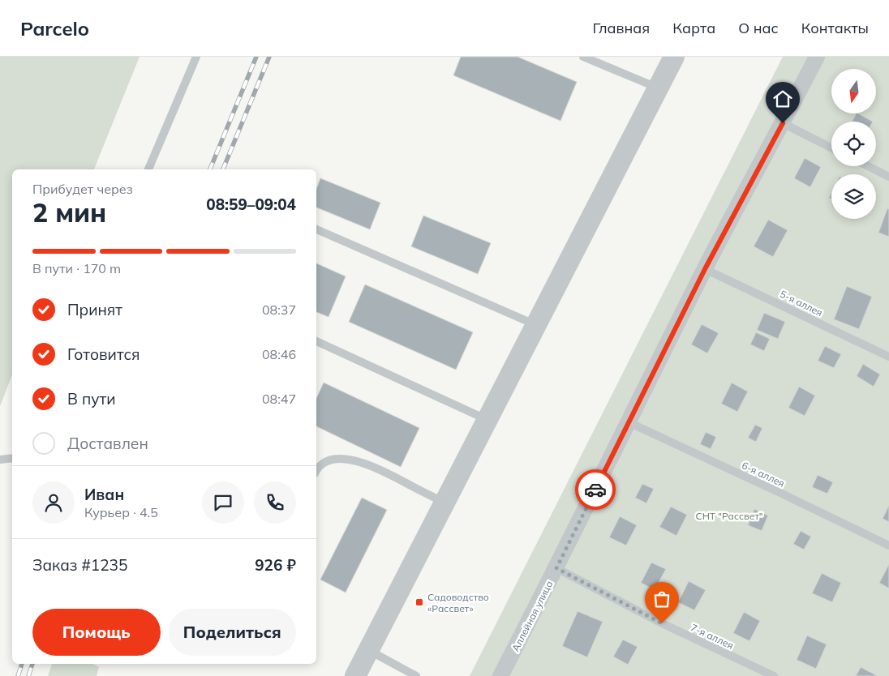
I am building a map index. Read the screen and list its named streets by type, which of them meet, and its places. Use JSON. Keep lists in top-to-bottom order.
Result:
{
  "streets": {
    "street": ["Аллейная улица"],
    "lane": ["5-я аллея", "6-я аллея", "7-я аллея"]
  },
  "crossings": [
    ["5-я аллея", "Аллейная улица"],
    ["6-я аллея", "Аллейная улица"],
    ["Аллейная улица", "7-я аллея"]
  ],
  "parks": ["СНТ \"Рассвет\""],
  "places": {
    "transit": ["Садоводство «Рассвет»"]
  },
  "north": "bottom",
  "page": {
    "header": "Parcelo",
    "nav": [
      "Главная",
      "Карта",
      "О нас",
      "Контакты"
    ],
    "heading": ["2 мин", "Прибудет через", "08:59–09:04"],
    "panel": [
      "Иван",
      "Курьер · 4.5",
      "Заказ #1235",
      "926 ₽"
    ],
    "bar": "В пути · 170 m",
    "list": [
      ["Принят", "08:37"],
      ["Готовится", "08:46"],
      ["В пути", "08:47"],
      "Доставлен"
    ],
    "buttons": ["Помощь", "Поделиться"]
  }
}
